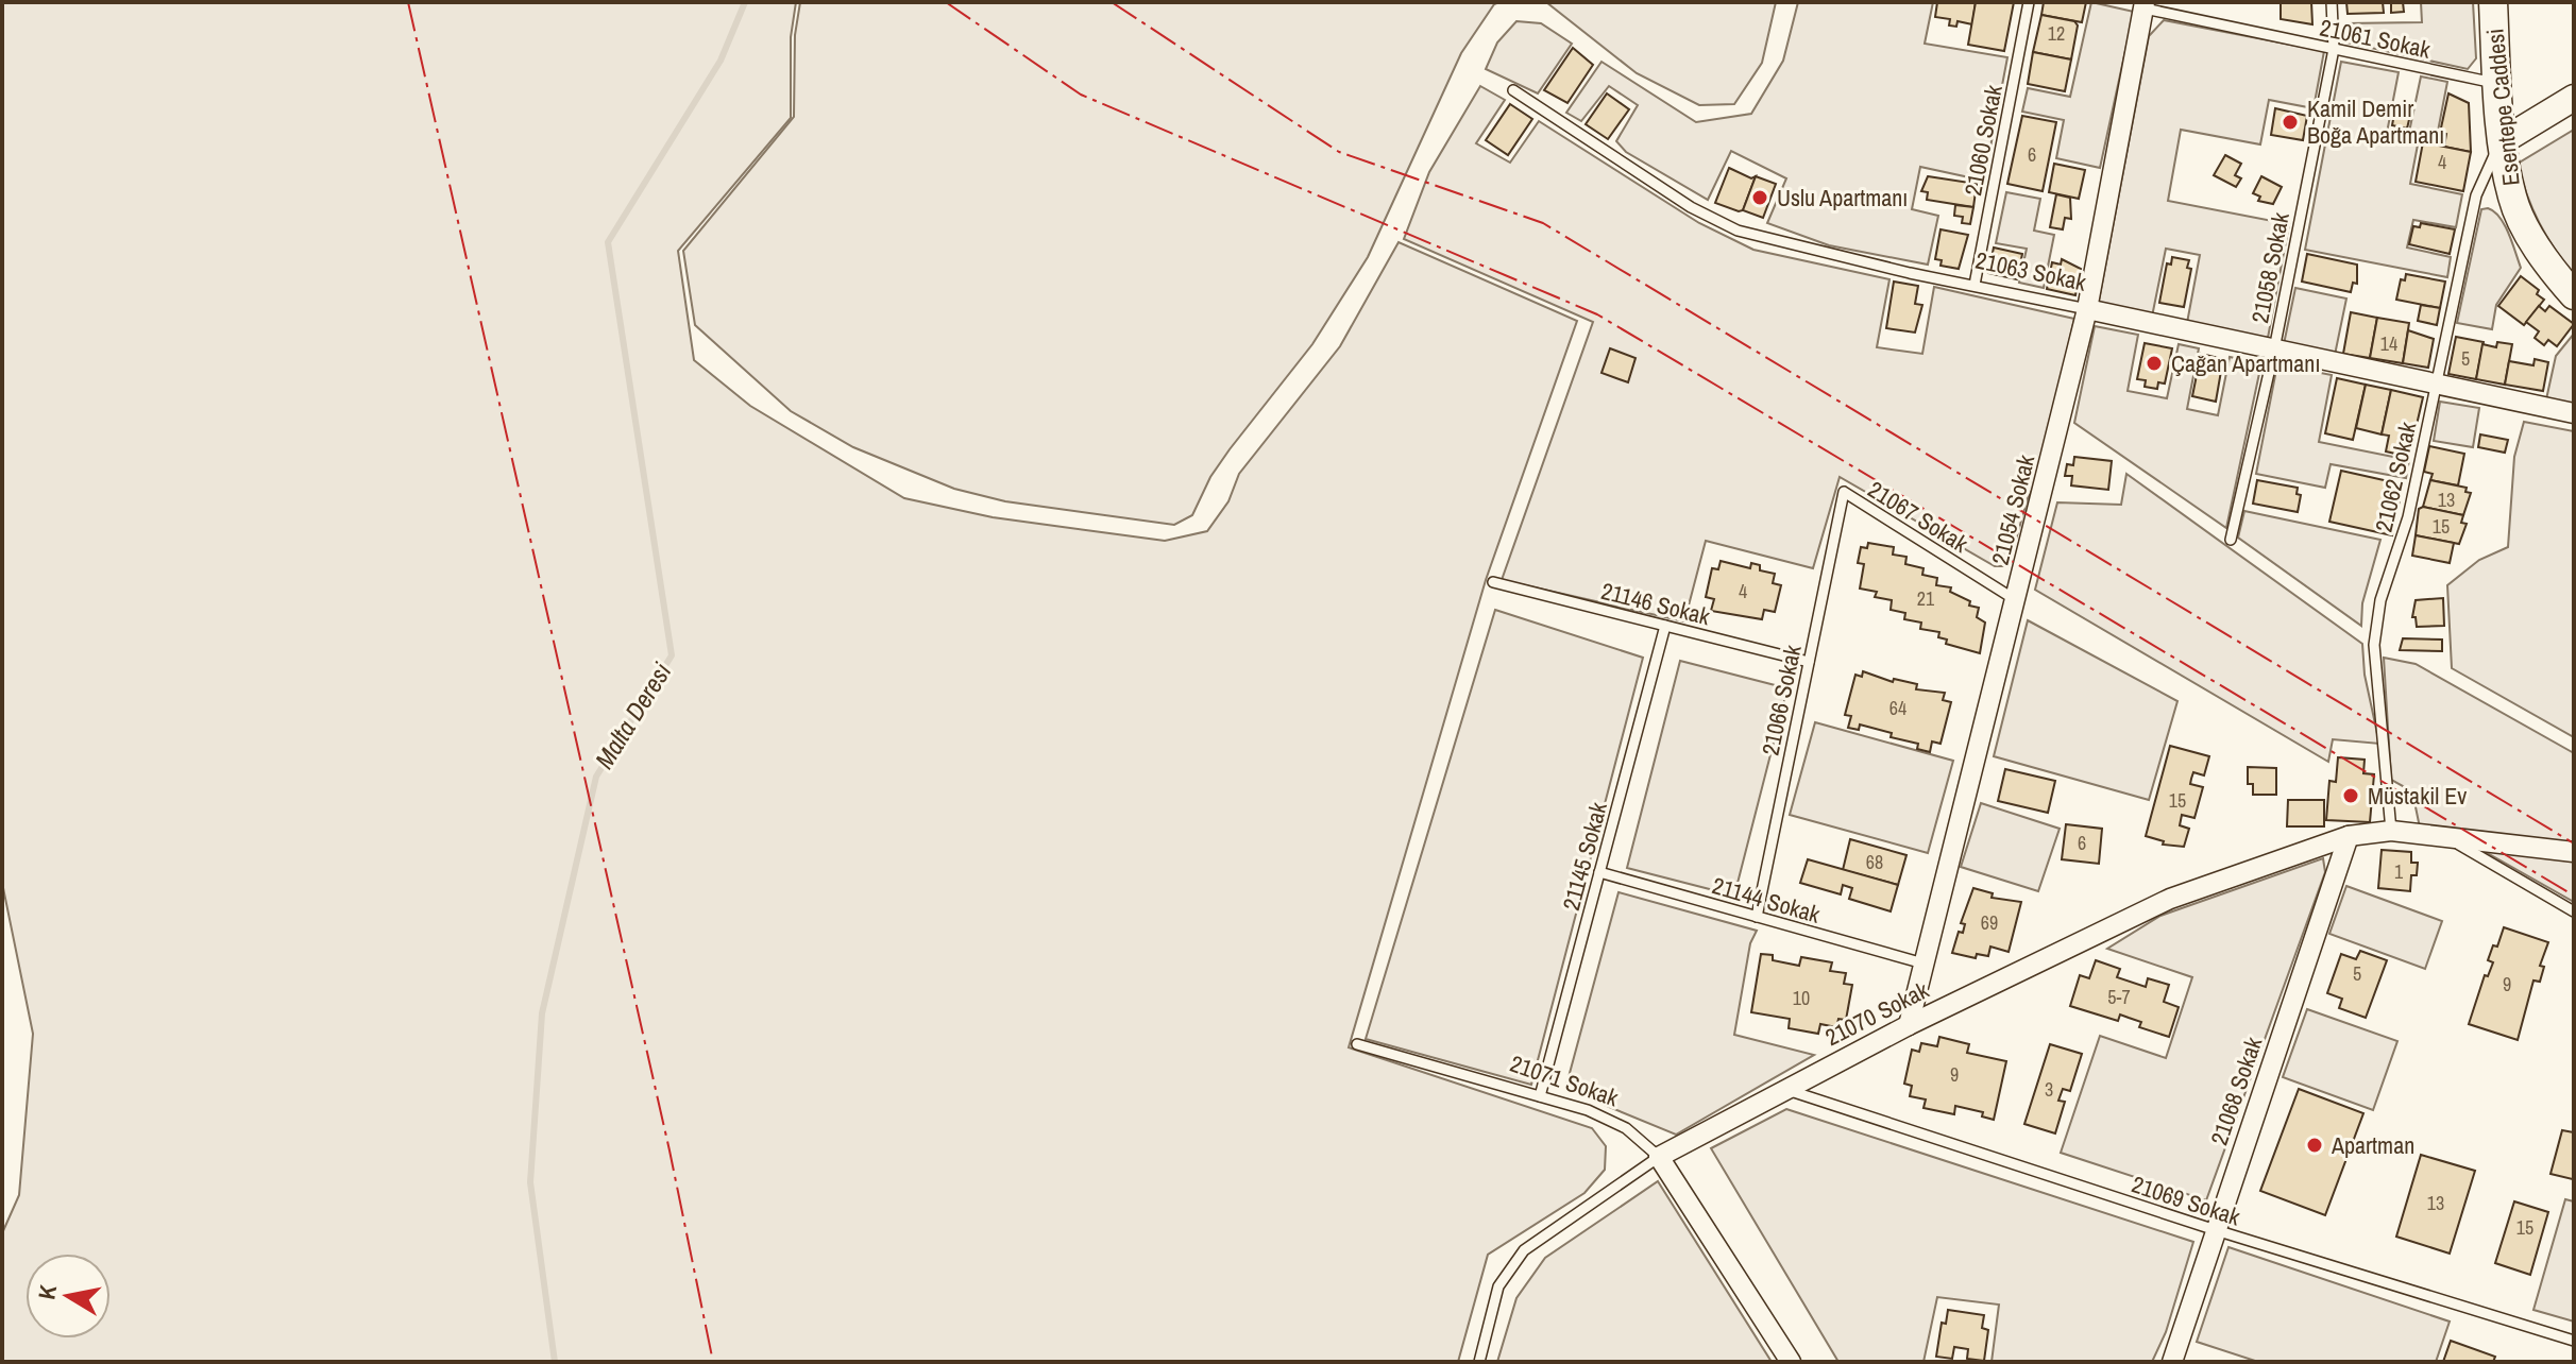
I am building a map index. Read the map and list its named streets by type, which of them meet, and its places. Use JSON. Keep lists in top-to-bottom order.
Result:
{
  "streets": {
    "main road": ["Esentepe Caddesi"],
    "street": [
      "21063 Sokak",
      "21054 Sokak",
      "21070 Sokak",
      "21071 Sokak",
      "21068 Sokak"
    ],
    "lane": [
      "21061 Sokak",
      "21060 Sokak",
      "21058 Sokak",
      "21062 Sokak",
      "21067 Sokak",
      "21146 Sokak",
      "21066 Sokak",
      "21145 Sokak",
      "21144 Sokak",
      "21069 Sokak"
    ]
  },
  "crossings": [
    ["21061 Sokak", "Esentepe Caddesi"],
    ["21061 Sokak", "21058 Sokak"],
    ["21061 Sokak", "21054 Sokak"],
    ["Esentepe Caddesi", "21062 Sokak"],
    ["21060 Sokak", "21063 Sokak"],
    ["21058 Sokak", "21063 Sokak"],
    ["21063 Sokak", "21062 Sokak"],
    ["21063 Sokak", "21054 Sokak"],
    ["21062 Sokak", "21070 Sokak"],
    ["21054 Sokak", "21067 Sokak"],
    ["21054 Sokak", "21144 Sokak"],
    ["21054 Sokak", "21070 Sokak"],
    ["21067 Sokak", "21066 Sokak"],
    ["21146 Sokak", "21066 Sokak"],
    ["21146 Sokak", "21145 Sokak"],
    ["21066 Sokak", "21144 Sokak"],
    ["21145 Sokak", "21144 Sokak"],
    ["21145 Sokak", "21071 Sokak"],
    ["21070 Sokak", "21071 Sokak"],
    ["21070 Sokak", "21068 Sokak"],
    ["21070 Sokak", "21069 Sokak"],
    ["21068 Sokak", "21069 Sokak"]
  ],
  "water": ["Malta Deresi"],
  "places": [
    "Kamil Demir Boğa Apartmanı",
    "Uslu Apartmanı",
    "Çağan Apartmanı",
    "Müstakil Ev",
    "Apartman"
  ],
  "house_numbers": [
    "12",
    "6",
    "4",
    "14",
    "5",
    "13",
    "15",
    "4",
    "21",
    "64",
    "15",
    "6",
    "68",
    "1",
    "69",
    "5",
    "9",
    "5-7",
    "10",
    "9",
    "3",
    "13",
    "15"
  ],
  "north": "left"
}
